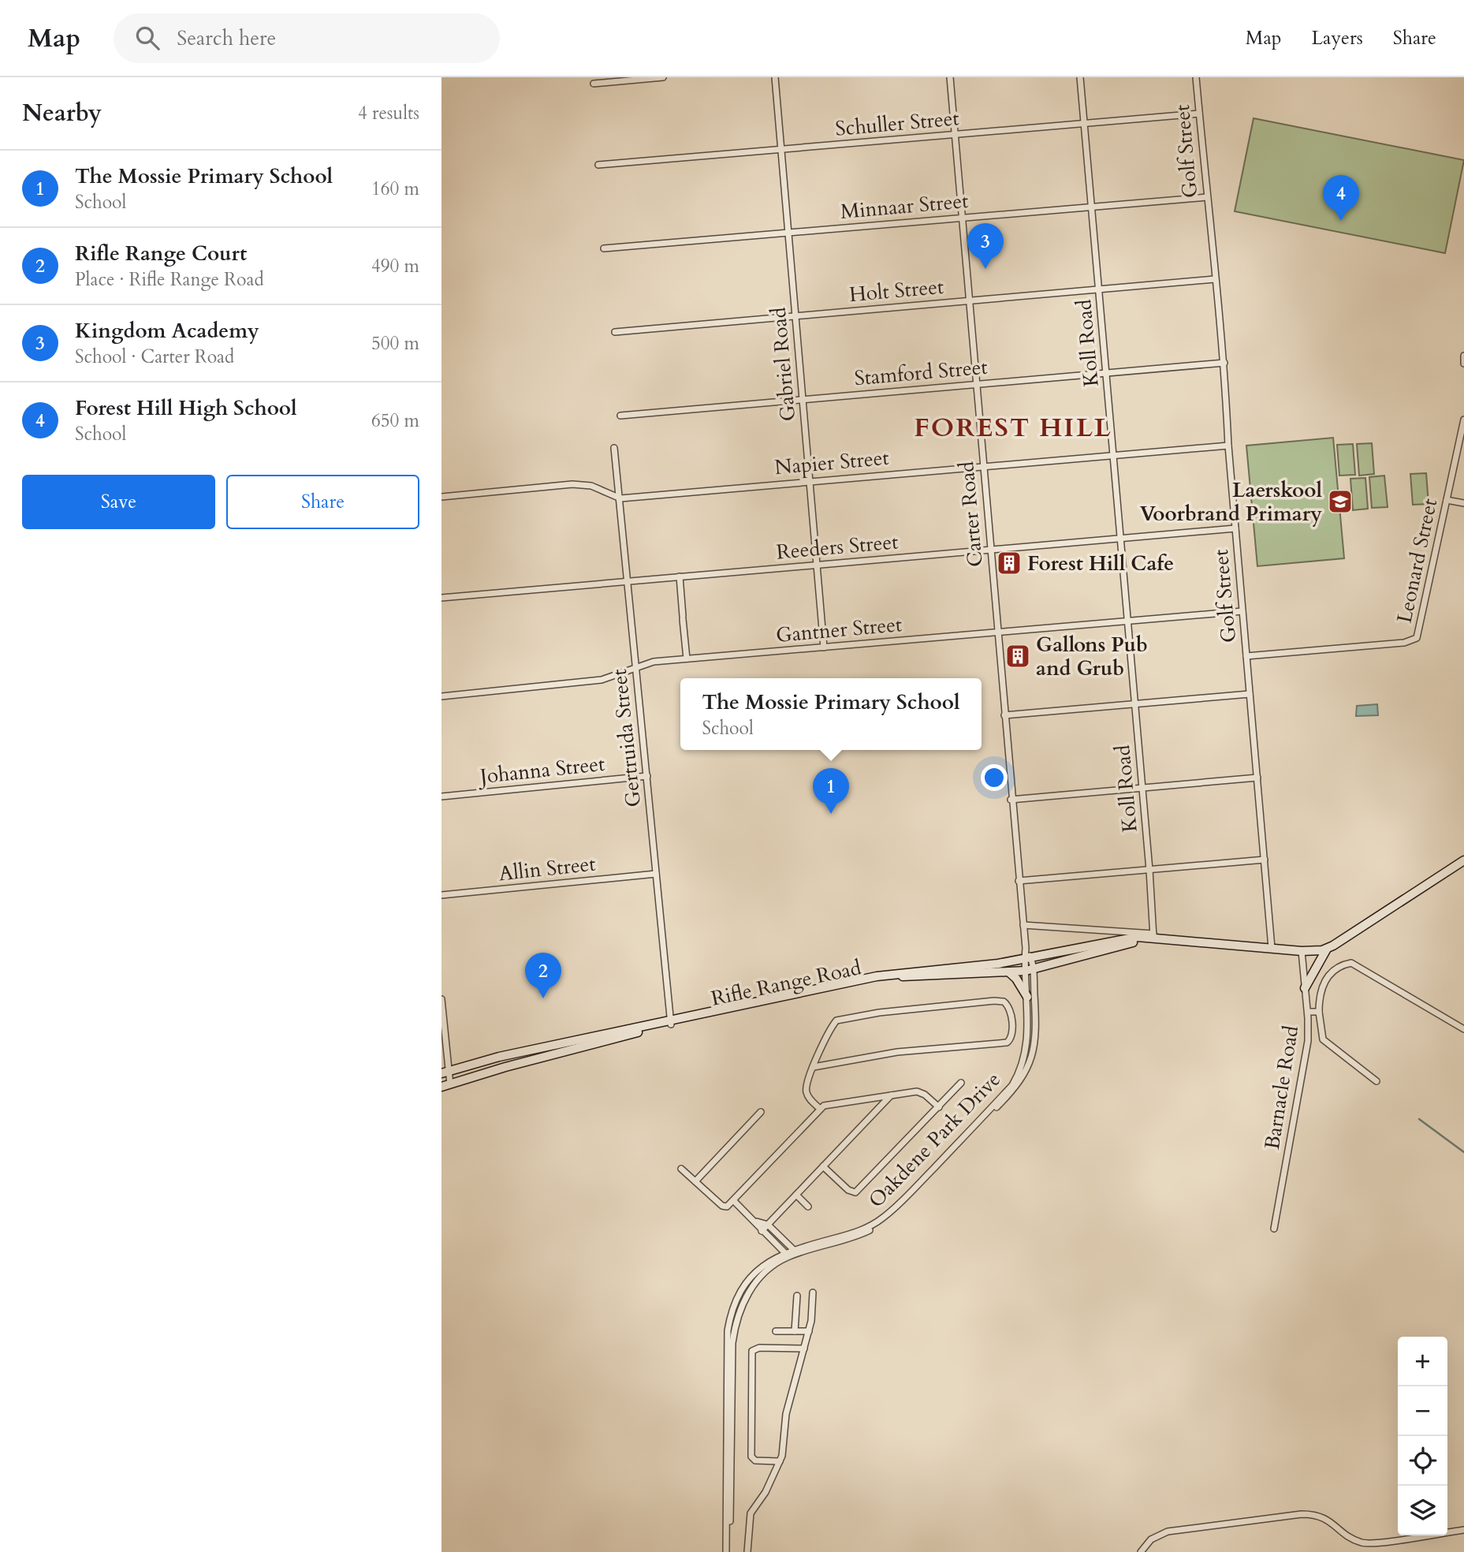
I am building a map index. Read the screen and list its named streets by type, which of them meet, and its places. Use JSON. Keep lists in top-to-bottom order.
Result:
{
  "streets": {
    "main road": ["Rifle Range Road"],
    "street": [
      "Schuller Street",
      "Golf Street",
      "Minnaar Street",
      "Holt Street",
      "Koll Road",
      "Gabriel Road",
      "Stamford Street",
      "Napier Street",
      "Carter Road",
      "Reeders Street",
      "Leonard Street",
      "Gantner Street",
      "Gertruida Street",
      "Johanna Street",
      "Allin Street",
      "Barnacle Road",
      "Oakdene Park Drive"
    ]
  },
  "crossings": [
    ["Schuller Street", "Golf Street"],
    ["Schuller Street", "Koll Road"],
    ["Schuller Street", "Gabriel Road"],
    ["Schuller Street", "Carter Road"],
    ["Golf Street", "Minnaar Street"],
    ["Golf Street", "Holt Street"],
    ["Golf Street", "Stamford Street"],
    ["Golf Street", "Napier Street"],
    ["Golf Street", "Reeders Street"],
    ["Golf Street", "Leonard Street"],
    ["Golf Street", "Gantner Street"],
    ["Minnaar Street", "Koll Road"],
    ["Minnaar Street", "Gabriel Road"],
    ["Minnaar Street", "Carter Road"],
    ["Holt Street", "Koll Road"],
    ["Holt Street", "Gabriel Road"],
    ["Holt Street", "Carter Road"],
    ["Koll Road", "Stamford Street"],
    ["Koll Road", "Napier Street"],
    ["Koll Road", "Reeders Street"],
    ["Koll Road", "Gantner Street"],
    ["Gabriel Road", "Stamford Street"],
    ["Gabriel Road", "Napier Street"],
    ["Gabriel Road", "Reeders Street"],
    ["Gabriel Road", "Gantner Street"],
    ["Stamford Street", "Carter Road"],
    ["Napier Street", "Carter Road"],
    ["Napier Street", "Gertruida Street"],
    ["Carter Road", "Reeders Street"],
    ["Carter Road", "Gantner Street"],
    ["Carter Road", "Rifle Range Road"],
    ["Carter Road", "Oakdene Park Drive"],
    ["Reeders Street", "Gertruida Street"],
    ["Gantner Street", "Gertruida Street"],
    ["Gertruida Street", "Johanna Street"],
    ["Gertruida Street", "Allin Street"],
    ["Gertruida Street", "Rifle Range Road"],
    ["Rifle Range Road", "Oakdene Park Drive"]
  ],
  "districts": ["FOREST HILL"],
  "places": {
    "school or university": ["Laerskool Voorbrand Primary"],
    "building": ["Forest Hill Cafe", "Gallons Pub and Grub"]
  },
  "page": {
    "header": "Map",
    "search": "Search here",
    "nav": ["Map", "Layers", "Share"],
    "heading": ["Nearby", "4 results"],
    "list": [
      {
        "mark": "1",
        "name": "The Mossie Primary School",
        "note": "School",
        "value": "160 m"
      },
      {
        "mark": "2",
        "name": "Rifle Range Court",
        "note": "Place · Rifle Range Road",
        "value": "490 m"
      },
      {
        "mark": "3",
        "name": "Kingdom Academy",
        "note": "School · Carter Road",
        "value": "500 m"
      },
      {
        "mark": "4",
        "name": "Forest Hill High School",
        "note": "School",
        "value": "650 m"
      }
    ],
    "pins": [
      "4",
      "3",
      "1",
      "2"
    ],
    "buttons": ["Save", "Share"],
    "popup": ["The Mossie Primary School", "School"],
    "map_buttons": ["+", "−"]
  }
}
